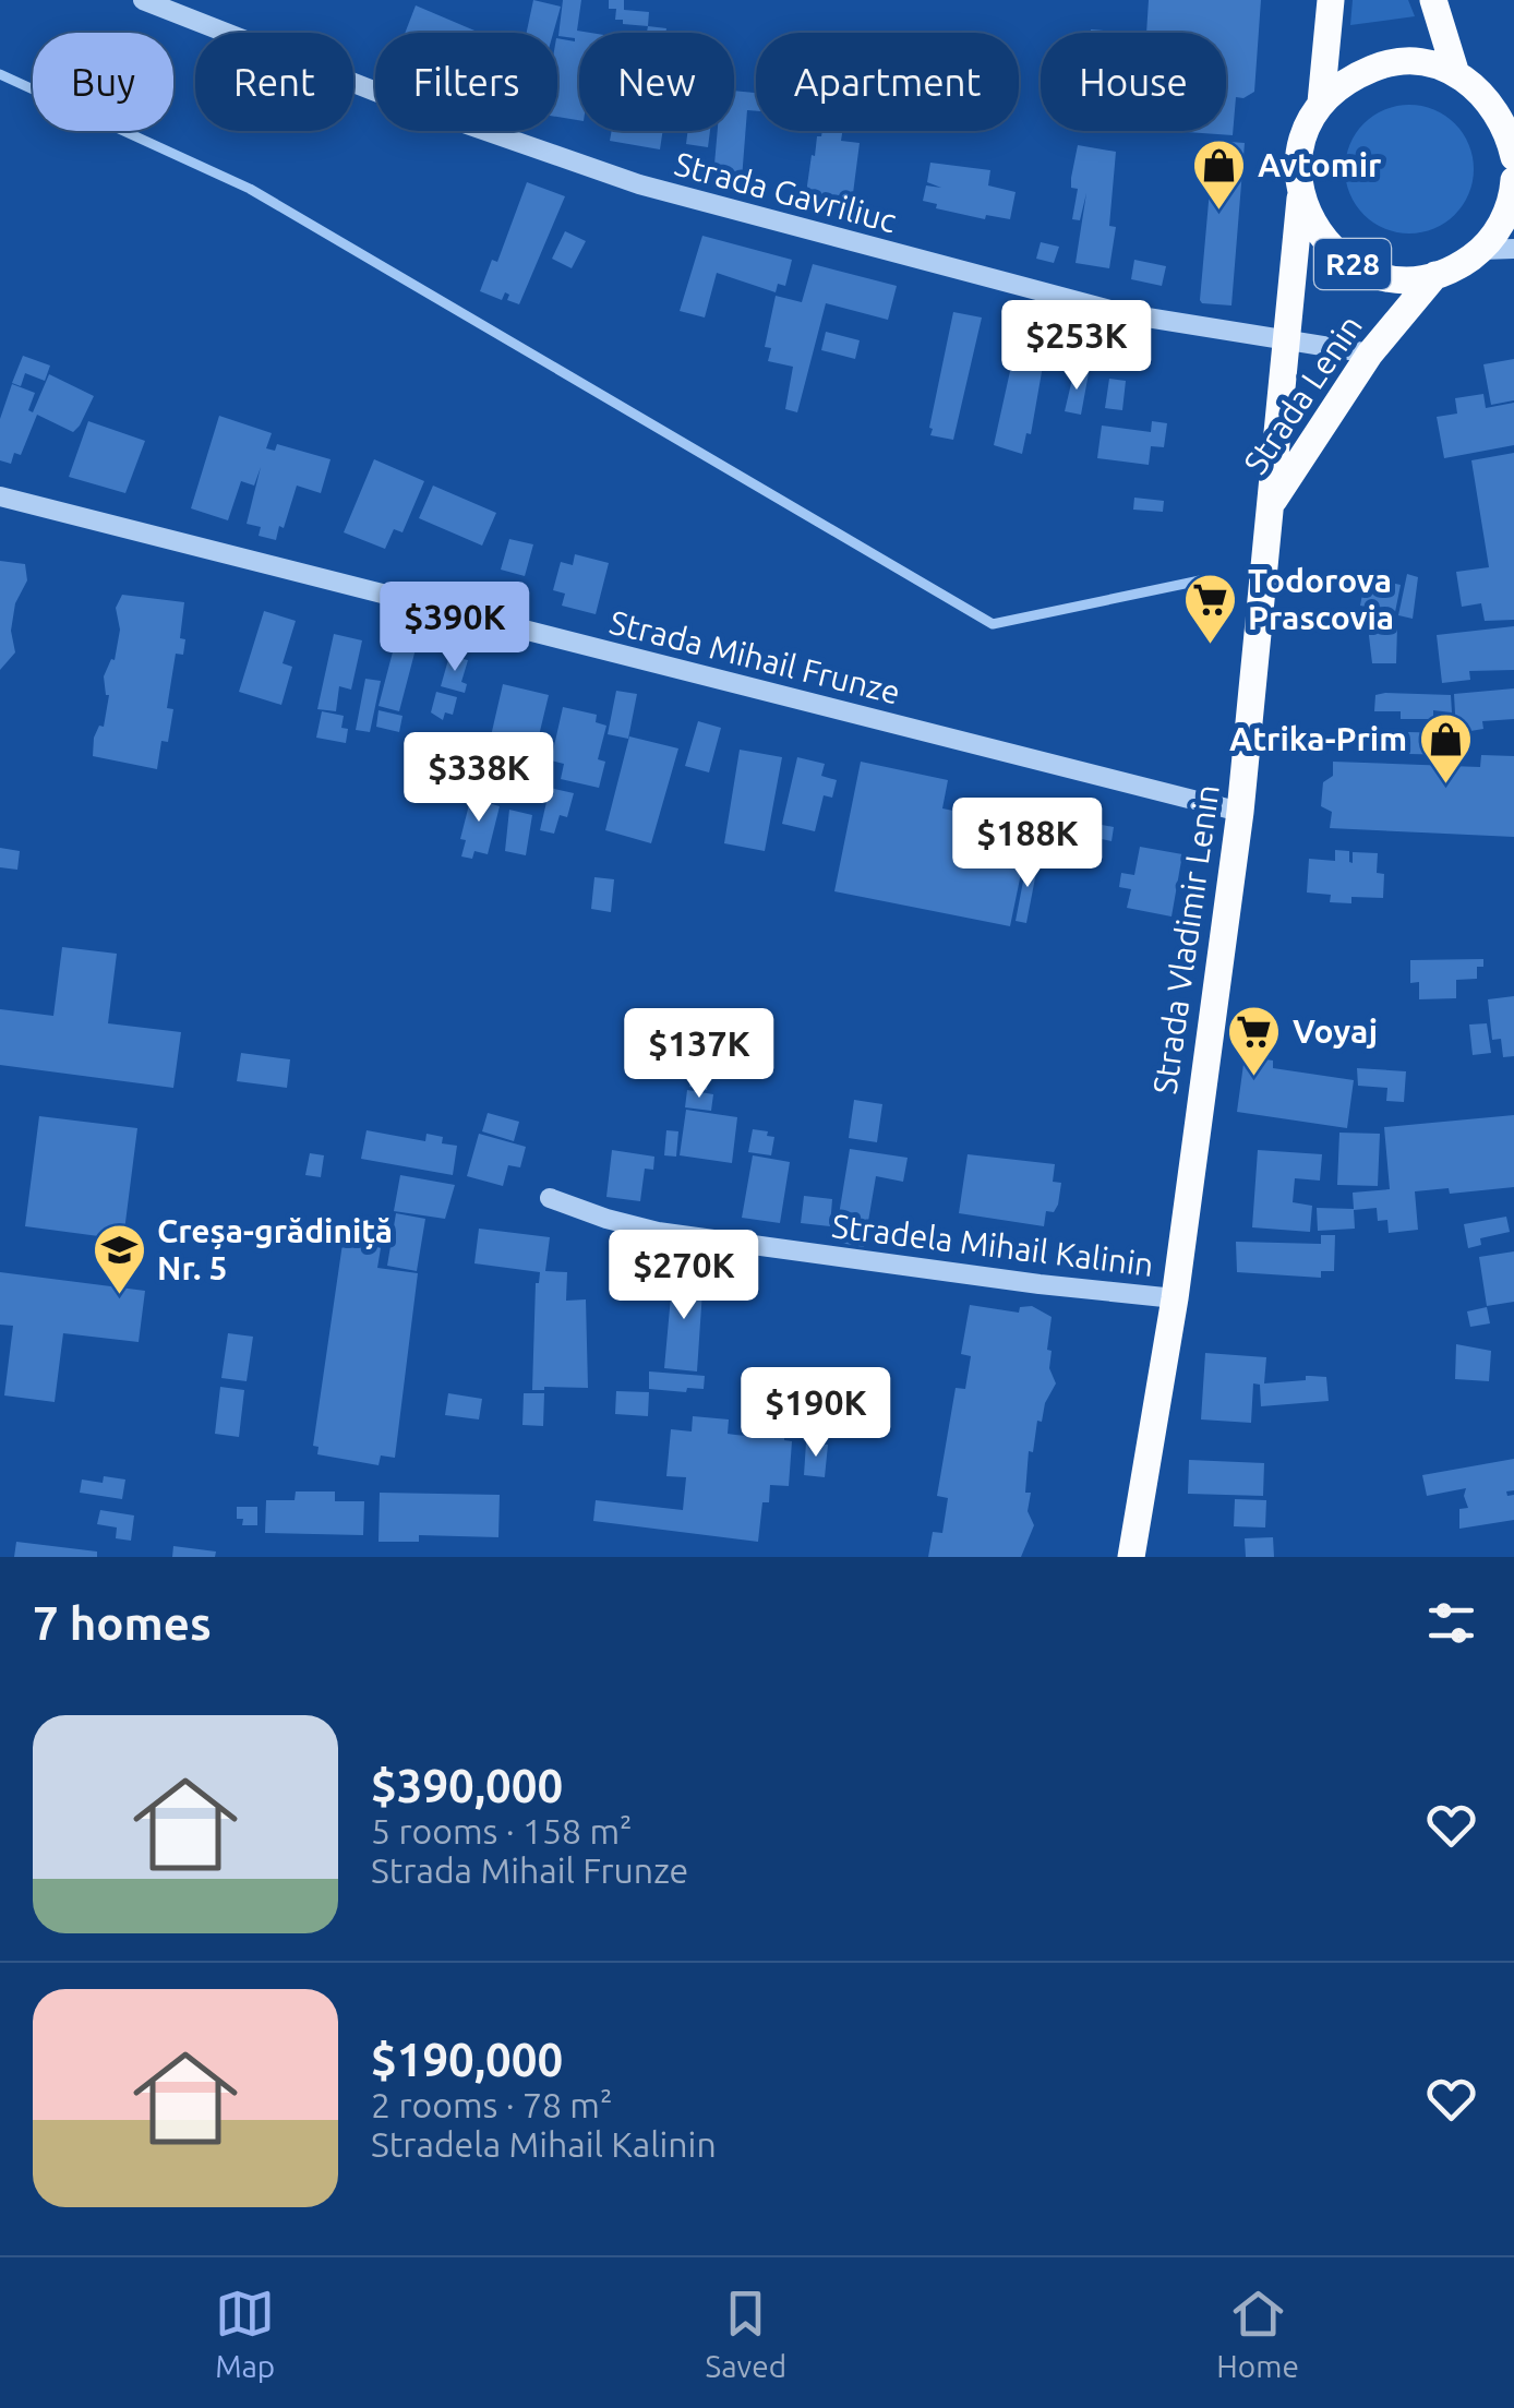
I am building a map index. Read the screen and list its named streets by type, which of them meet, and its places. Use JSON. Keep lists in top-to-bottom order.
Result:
{
  "streets": {
    "main road": ["R28", "Strada Lenin", "Strada Vladimir Lenin"],
    "street": ["Strada Gavriliuc", "Strada Mihail Frunze", "Stradela Mihail Kalinin"]
  },
  "crossings": [
    ["Strada Gavriliuc", "Strada Lenin"],
    ["Strada Gavriliuc", "Strada Vladimir Lenin"],
    ["R28", "Strada Lenin"],
    ["R28", "Strada Vladimir Lenin"],
    ["Strada Lenin", "Strada Vladimir Lenin"],
    ["Strada Mihail Frunze", "Strada Vladimir Lenin"],
    ["Strada Vladimir Lenin", "Stradela Mihail Kalinin"]
  ],
  "places": {
    "shop": ["Avtomir", "Atrika-Prim"],
    "supermarket": ["Todorova Prascovia", "Voyaj"],
    "school or university": ["Creșa-grădiniță Nr. 5"]
  },
  "page": {
    "chip": [
      "Buy",
      "Rent",
      "Filters",
      "New",
      "Apartment",
      "House"
    ],
    "price": [
      "$253K",
      "$390K",
      "$338K",
      "$188K",
      "$137K",
      "$270K",
      "$190K"
    ],
    "heading": "7 homes",
    "list": [
      {
        "name": "$390,000",
        "note": "5 rooms · 158 m² · Strada Mihail Frunze"
      },
      {
        "name": "$190,000",
        "note": "2 rooms · 78 m² · Stradela Mihail Kalinin"
      }
    ],
    "tabs": ["Map", "Saved", "Home"]
  }
}
